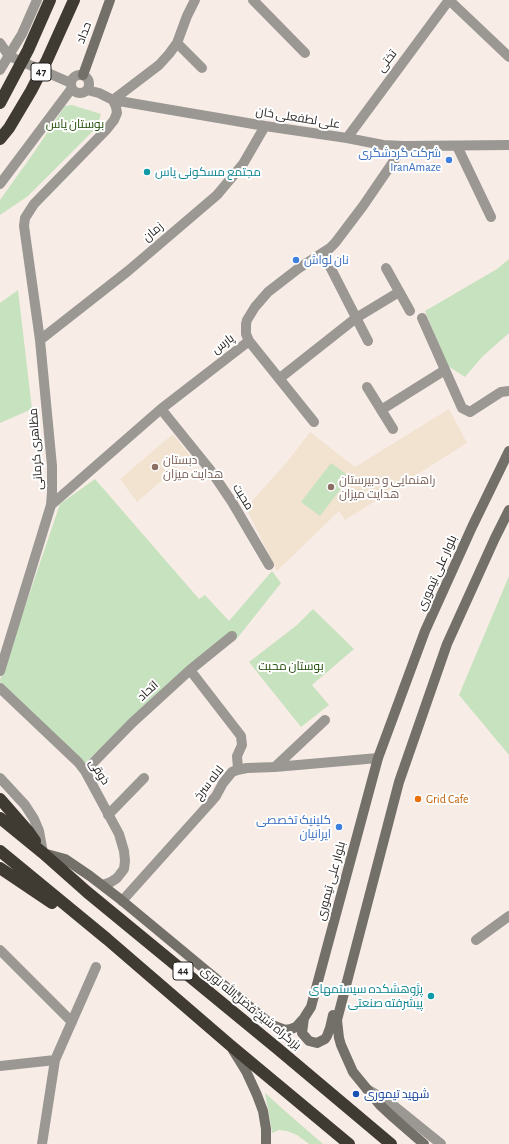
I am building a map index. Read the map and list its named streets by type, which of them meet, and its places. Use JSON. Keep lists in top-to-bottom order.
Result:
{
  "streets": {
    "highway": ["47", "44", "بزرگراه شیخ فضل‌الله نوری"],
    "main road": ["حداد", "بلوار علی تیموری"],
    "street": [
      "تختی",
      "علی لطفعلی خان",
      "زمان",
      "پارس",
      "مظاهری کرمانی",
      "محبت",
      "اتحاد",
      "ذوقی",
      "لاله سرخ"
    ]
  },
  "crossings": [
    ["حداد", "علی لطفعلی خان"],
    ["تختی", "علی لطفعلی خان"],
    ["علی لطفعلی خان", "زمان"],
    ["علی لطفعلی خان", "پارس"],
    ["علی لطفعلی خان", "مظاهری کرمانی"],
    ["زمان", "مظاهری کرمانی"],
    ["پارس", "مظاهری کرمانی"],
    ["پارس", "محبت"],
    ["بلوار علی تیموری", "ذوقی"],
    ["بلوار علی تیموری", "لاله سرخ"],
    ["بلوار علی تیموری", "بزرگراه شیخ فضل‌الله نوری"],
    ["اتحاد", "ذوقی"]
  ],
  "parks": ["بوستان یاس", "بوستان محبت"],
  "places": [
    "شرکت گردشگری IranAmaze",
    "مجتمع مسکونی یاس",
    "نان لواش",
    "دبستان هدایت میزان",
    "راهنمایی و دبیرستان هدایت میزان",
    "Grid Cafe",
    "کلینیک تخصصی ایرانیان",
    "پژوهشکده سیستمهای پیشرفته صنعتی",
    "شهید تیموری"
  ]
}
